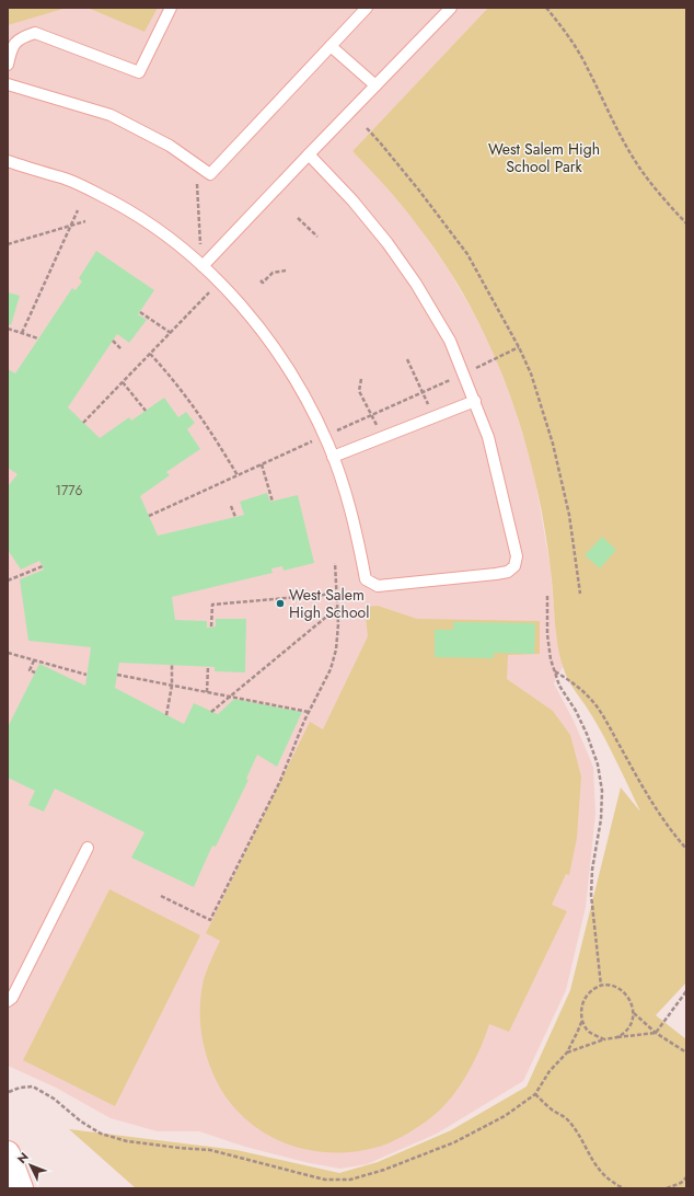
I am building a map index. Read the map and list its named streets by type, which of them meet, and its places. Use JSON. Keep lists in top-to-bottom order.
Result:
{
  "parks": ["West Salem High School Park"],
  "places": ["West Salem High School"],
  "house_numbers": ["1776"],
  "north": "top left"
}
